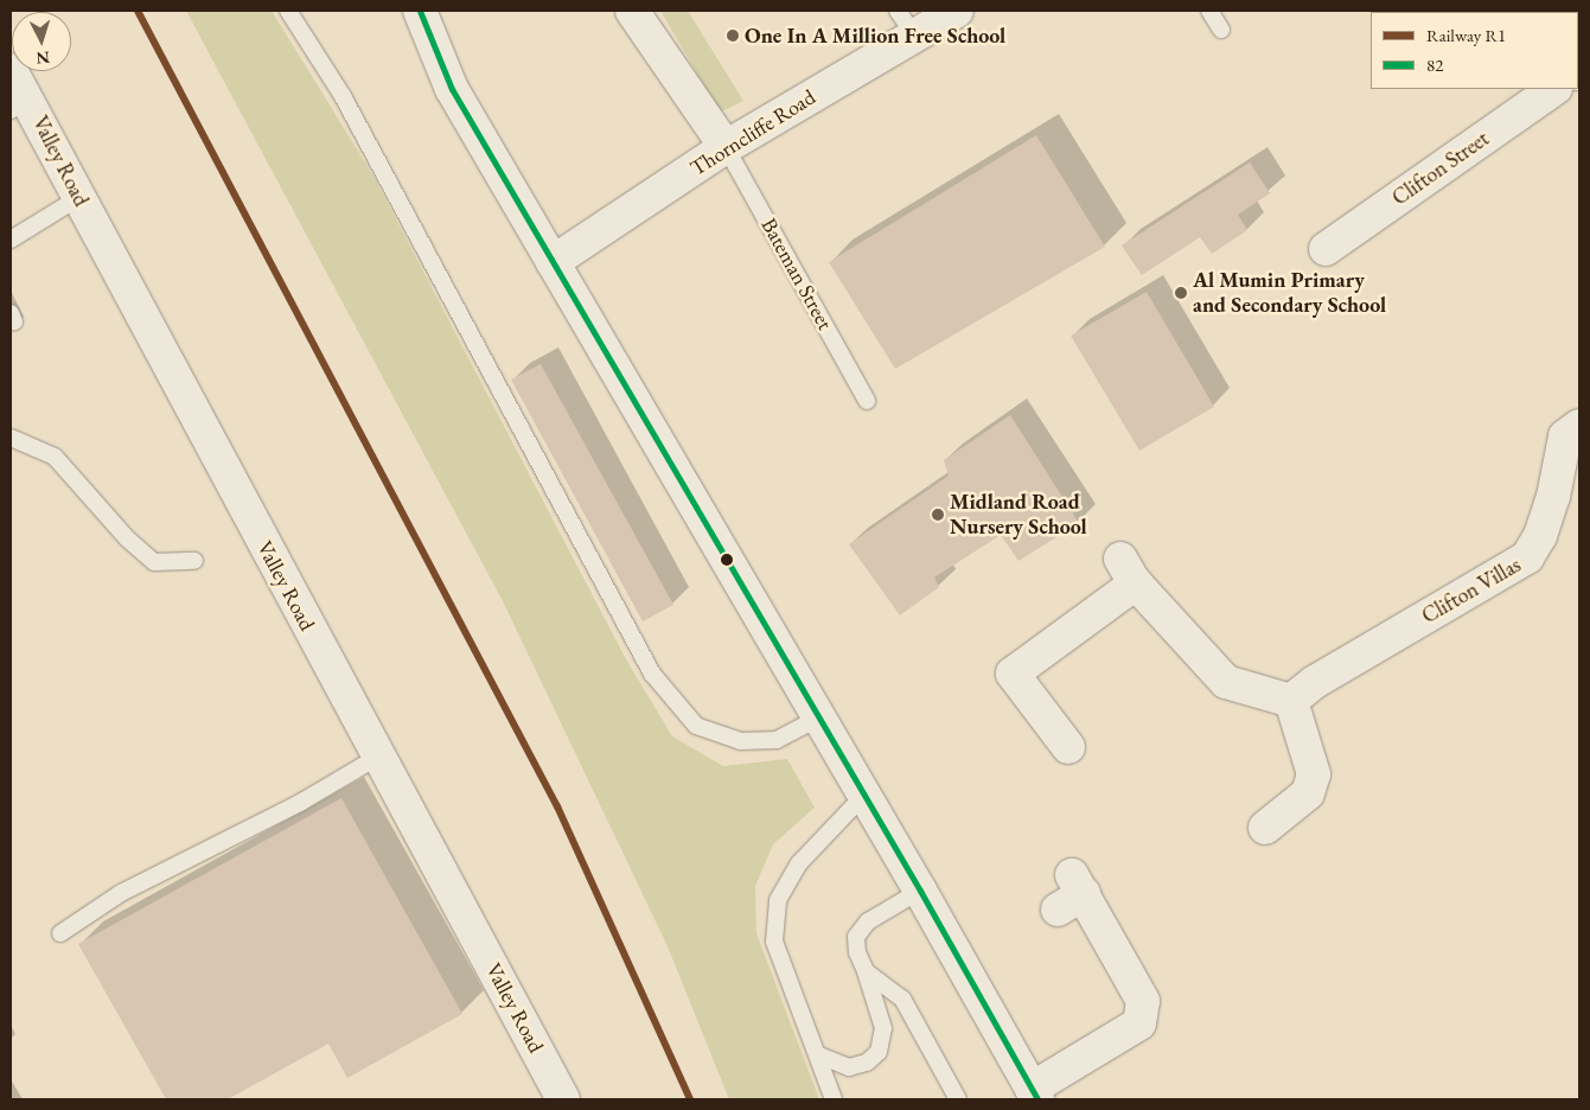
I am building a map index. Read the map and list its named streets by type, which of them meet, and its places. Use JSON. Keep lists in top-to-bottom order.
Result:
{
  "streets": {
    "street": [
      "Thorncliffe Road",
      "Valley Road",
      "Clifton Street",
      "Clifton Villas"
    ],
    "lane": ["Bateman Street"]
  },
  "crossings": [
    ["Thorncliffe Road", "Bateman Street"]
  ],
  "places": ["One In A Million Free School", "Al Mumin Primary and Secondary School", "Midland Road Nursery School"],
  "lines": ["rail line R1", "transit line 82"],
  "legend": ["Railway R1", "82"],
  "north": "bottom"
}
